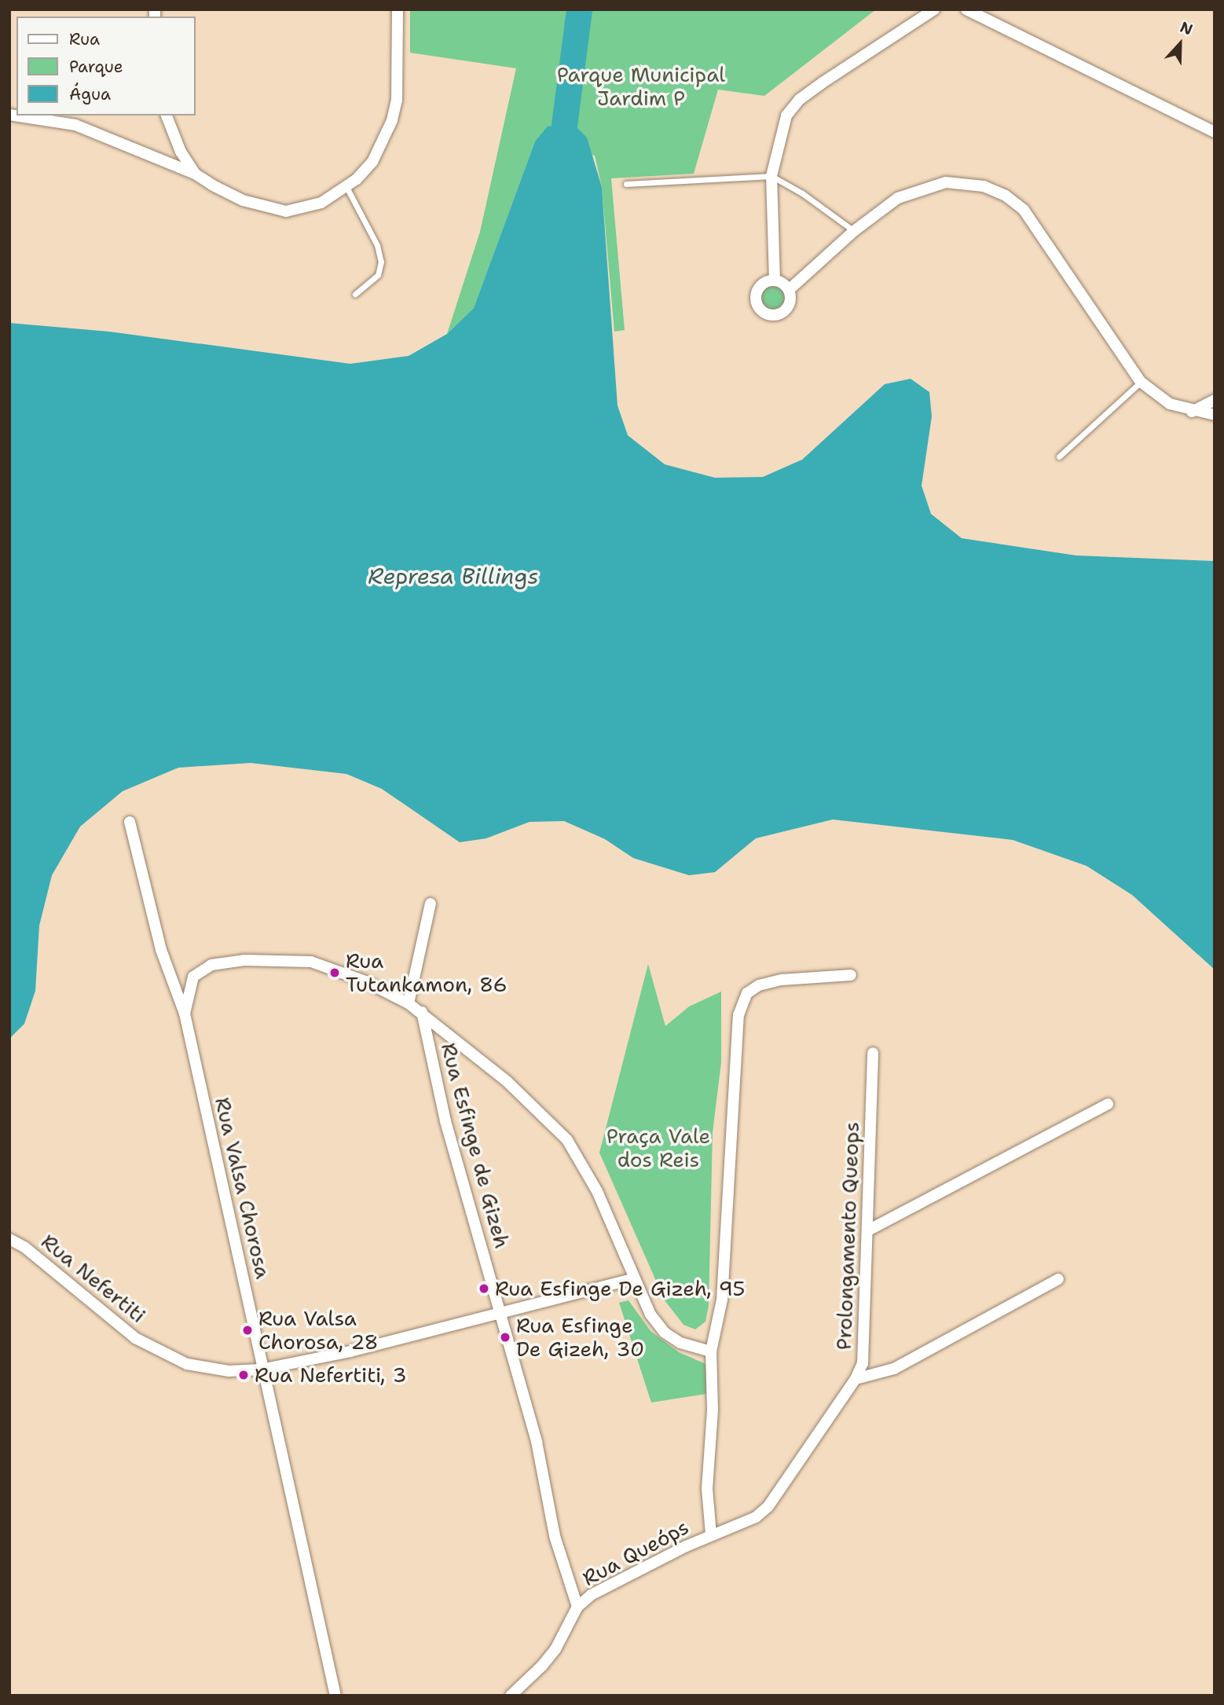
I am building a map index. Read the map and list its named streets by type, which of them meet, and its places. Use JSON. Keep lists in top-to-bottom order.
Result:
{
  "streets": {
    "street": [
      "Rua Esfinge de Gizeh",
      "Rua Valsa Chorosa",
      "Prolongamento Queops",
      "Rua Nefertiti",
      "Rua Queóps"
    ]
  },
  "crossings": [
    ["Rua Esfinge de Gizeh", "Rua Nefertiti"],
    ["Rua Esfinge de Gizeh", "Rua Queóps"],
    ["Rua Valsa Chorosa", "Rua Nefertiti"],
    ["Prolongamento Queops", "Rua Queóps"]
  ],
  "water": ["Represa Billings"],
  "parks": ["Parque Municipal Jardim P", "Praça Vale dos Reis"],
  "places": [
    "Rua Tutankamon, 86",
    "Rua Esfinge De Gizeh, 95",
    "Rua Valsa Chorosa, 28",
    "Rua Esfinge De Gizeh, 30",
    "Rua Nefertiti, 3"
  ],
  "legend": ["Rua", "Parque", "Água"],
  "north": "top"
}
